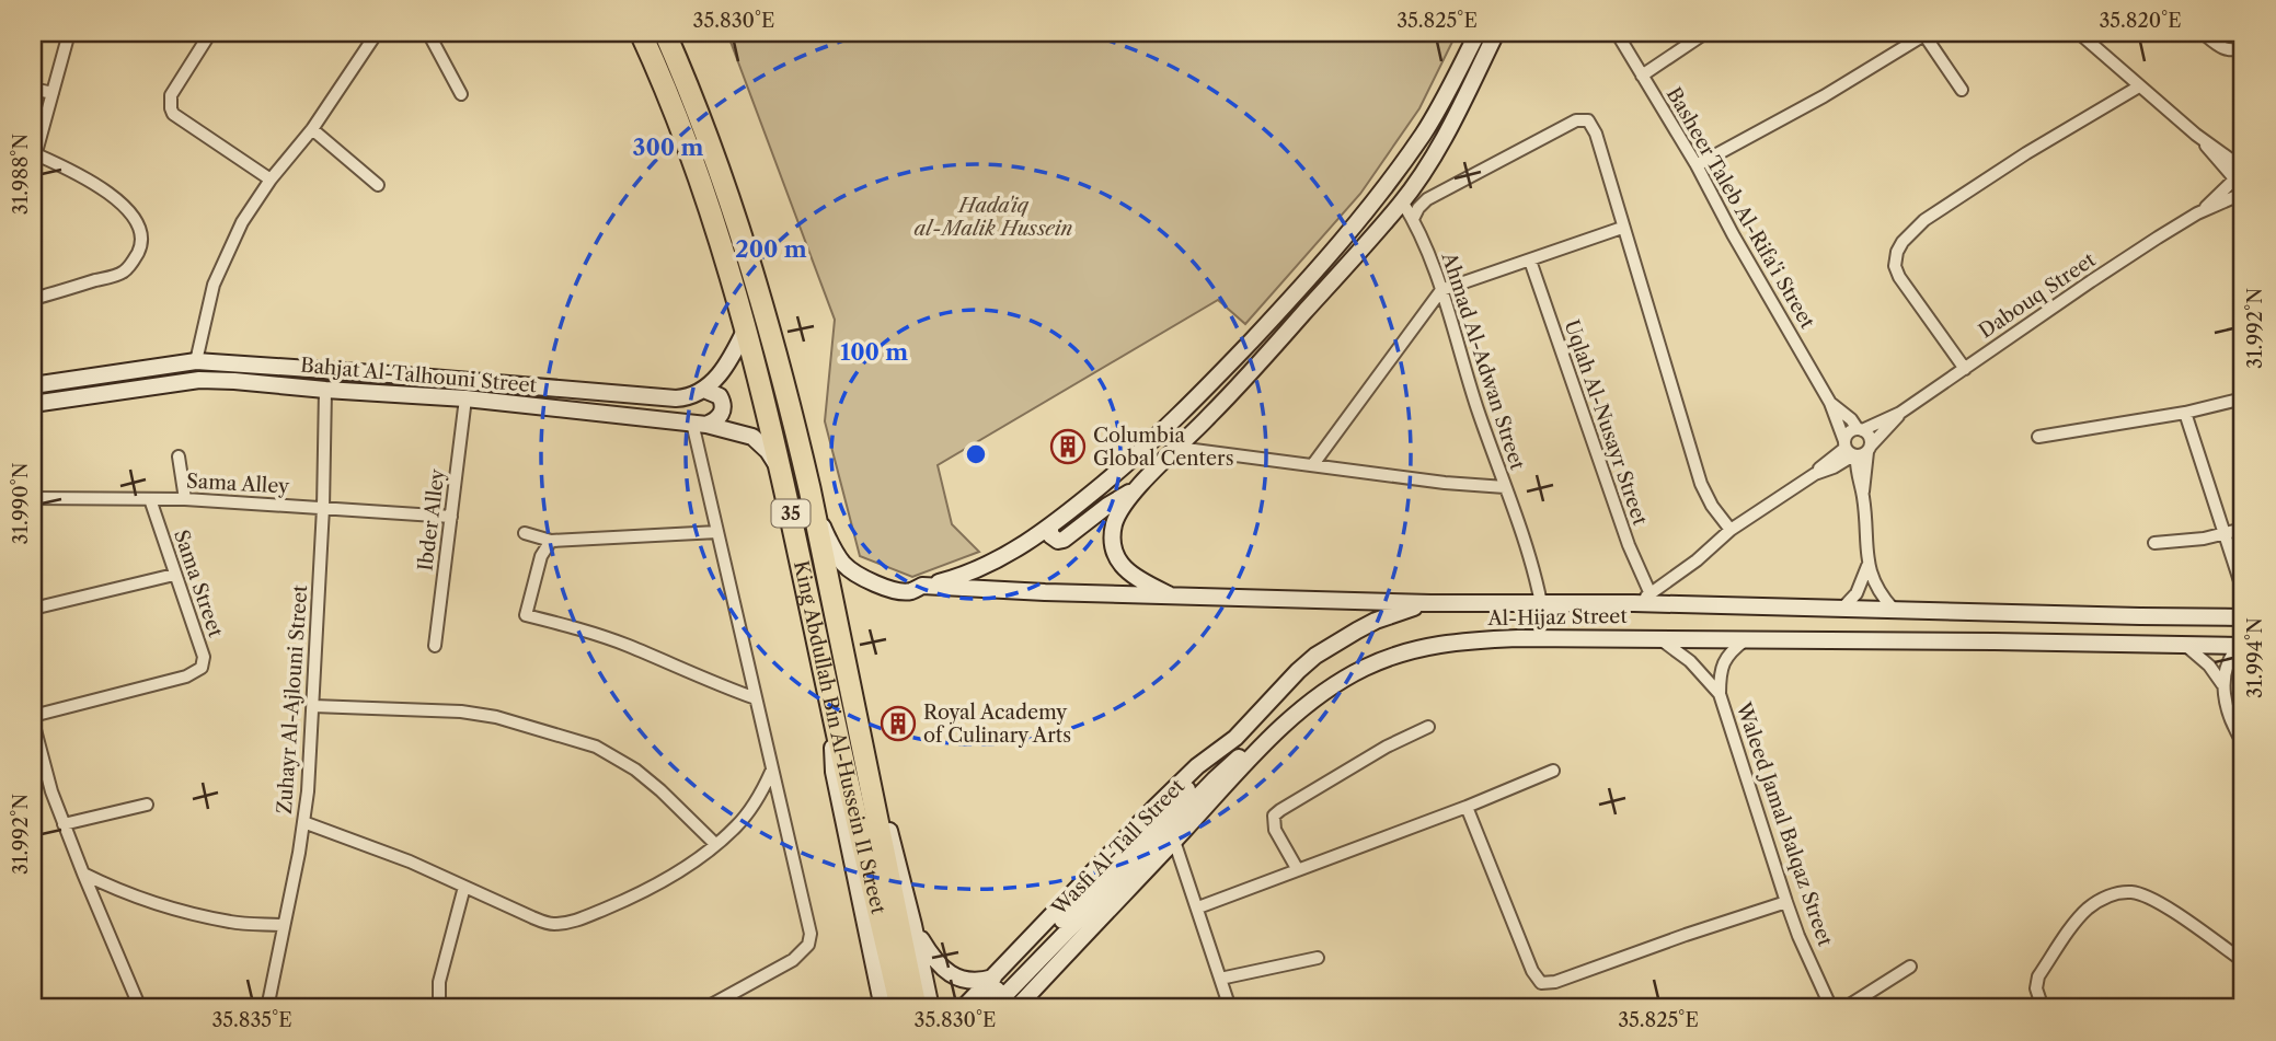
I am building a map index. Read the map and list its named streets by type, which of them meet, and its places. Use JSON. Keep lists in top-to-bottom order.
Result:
{
  "streets": {
    "highway": ["35", "King Abdullah Bin Al-Hussein II Street"],
    "street": [
      "Basheer Taleb Al-Rifa'i Street",
      "Dabouq Street",
      "Ahmad Al-Adwan Street",
      "Bahjat Al-Talhouni Street",
      "Uqlah Al-Nusayr Street",
      "Sama Alley",
      "Ibder Alley",
      "Sama Street",
      "Al-Hijaz Street",
      "Zuhayr Al-Ajlouni Street",
      "Waleed Jamal Balqaz Street",
      "Wasfi Al-Tall Street"
    ]
  },
  "crossings": [
    ["Basheer Taleb Al-Rifa'i Street", "Dabouq Street"],
    ["Basheer Taleb Al-Rifa'i Street", "Al-Hijaz Street"],
    ["Ahmad Al-Adwan Street", "Al-Hijaz Street"],
    ["Bahjat Al-Talhouni Street", "Ibder Alley"],
    ["Bahjat Al-Talhouni Street", "Zuhayr Al-Ajlouni Street"],
    ["Bahjat Al-Talhouni Street", "King Abdullah Bin Al-Hussein II Street"],
    ["Sama Alley", "Ibder Alley"],
    ["Sama Alley", "Sama Street"],
    ["Sama Alley", "Zuhayr Al-Ajlouni Street"],
    ["Al-Hijaz Street", "King Abdullah Bin Al-Hussein II Street"],
    ["Al-Hijaz Street", "Waleed Jamal Balqaz Street"],
    ["Al-Hijaz Street", "Wasfi Al-Tall Street"]
  ],
  "parks": ["Hada'iq al-Malik Hussein"],
  "places": {
    "building": ["Columbia Global Centers", "Royal Academy of Culinary Arts"]
  },
  "coordinates": [
    "35.830°E",
    "35.825°E",
    "35.820°E",
    "31.988°N",
    "31.992°N",
    "31.990°N",
    "31.994°N",
    "35.835°E"
  ],
  "rings": ["300 m", "200 m", "100 m"]
}
